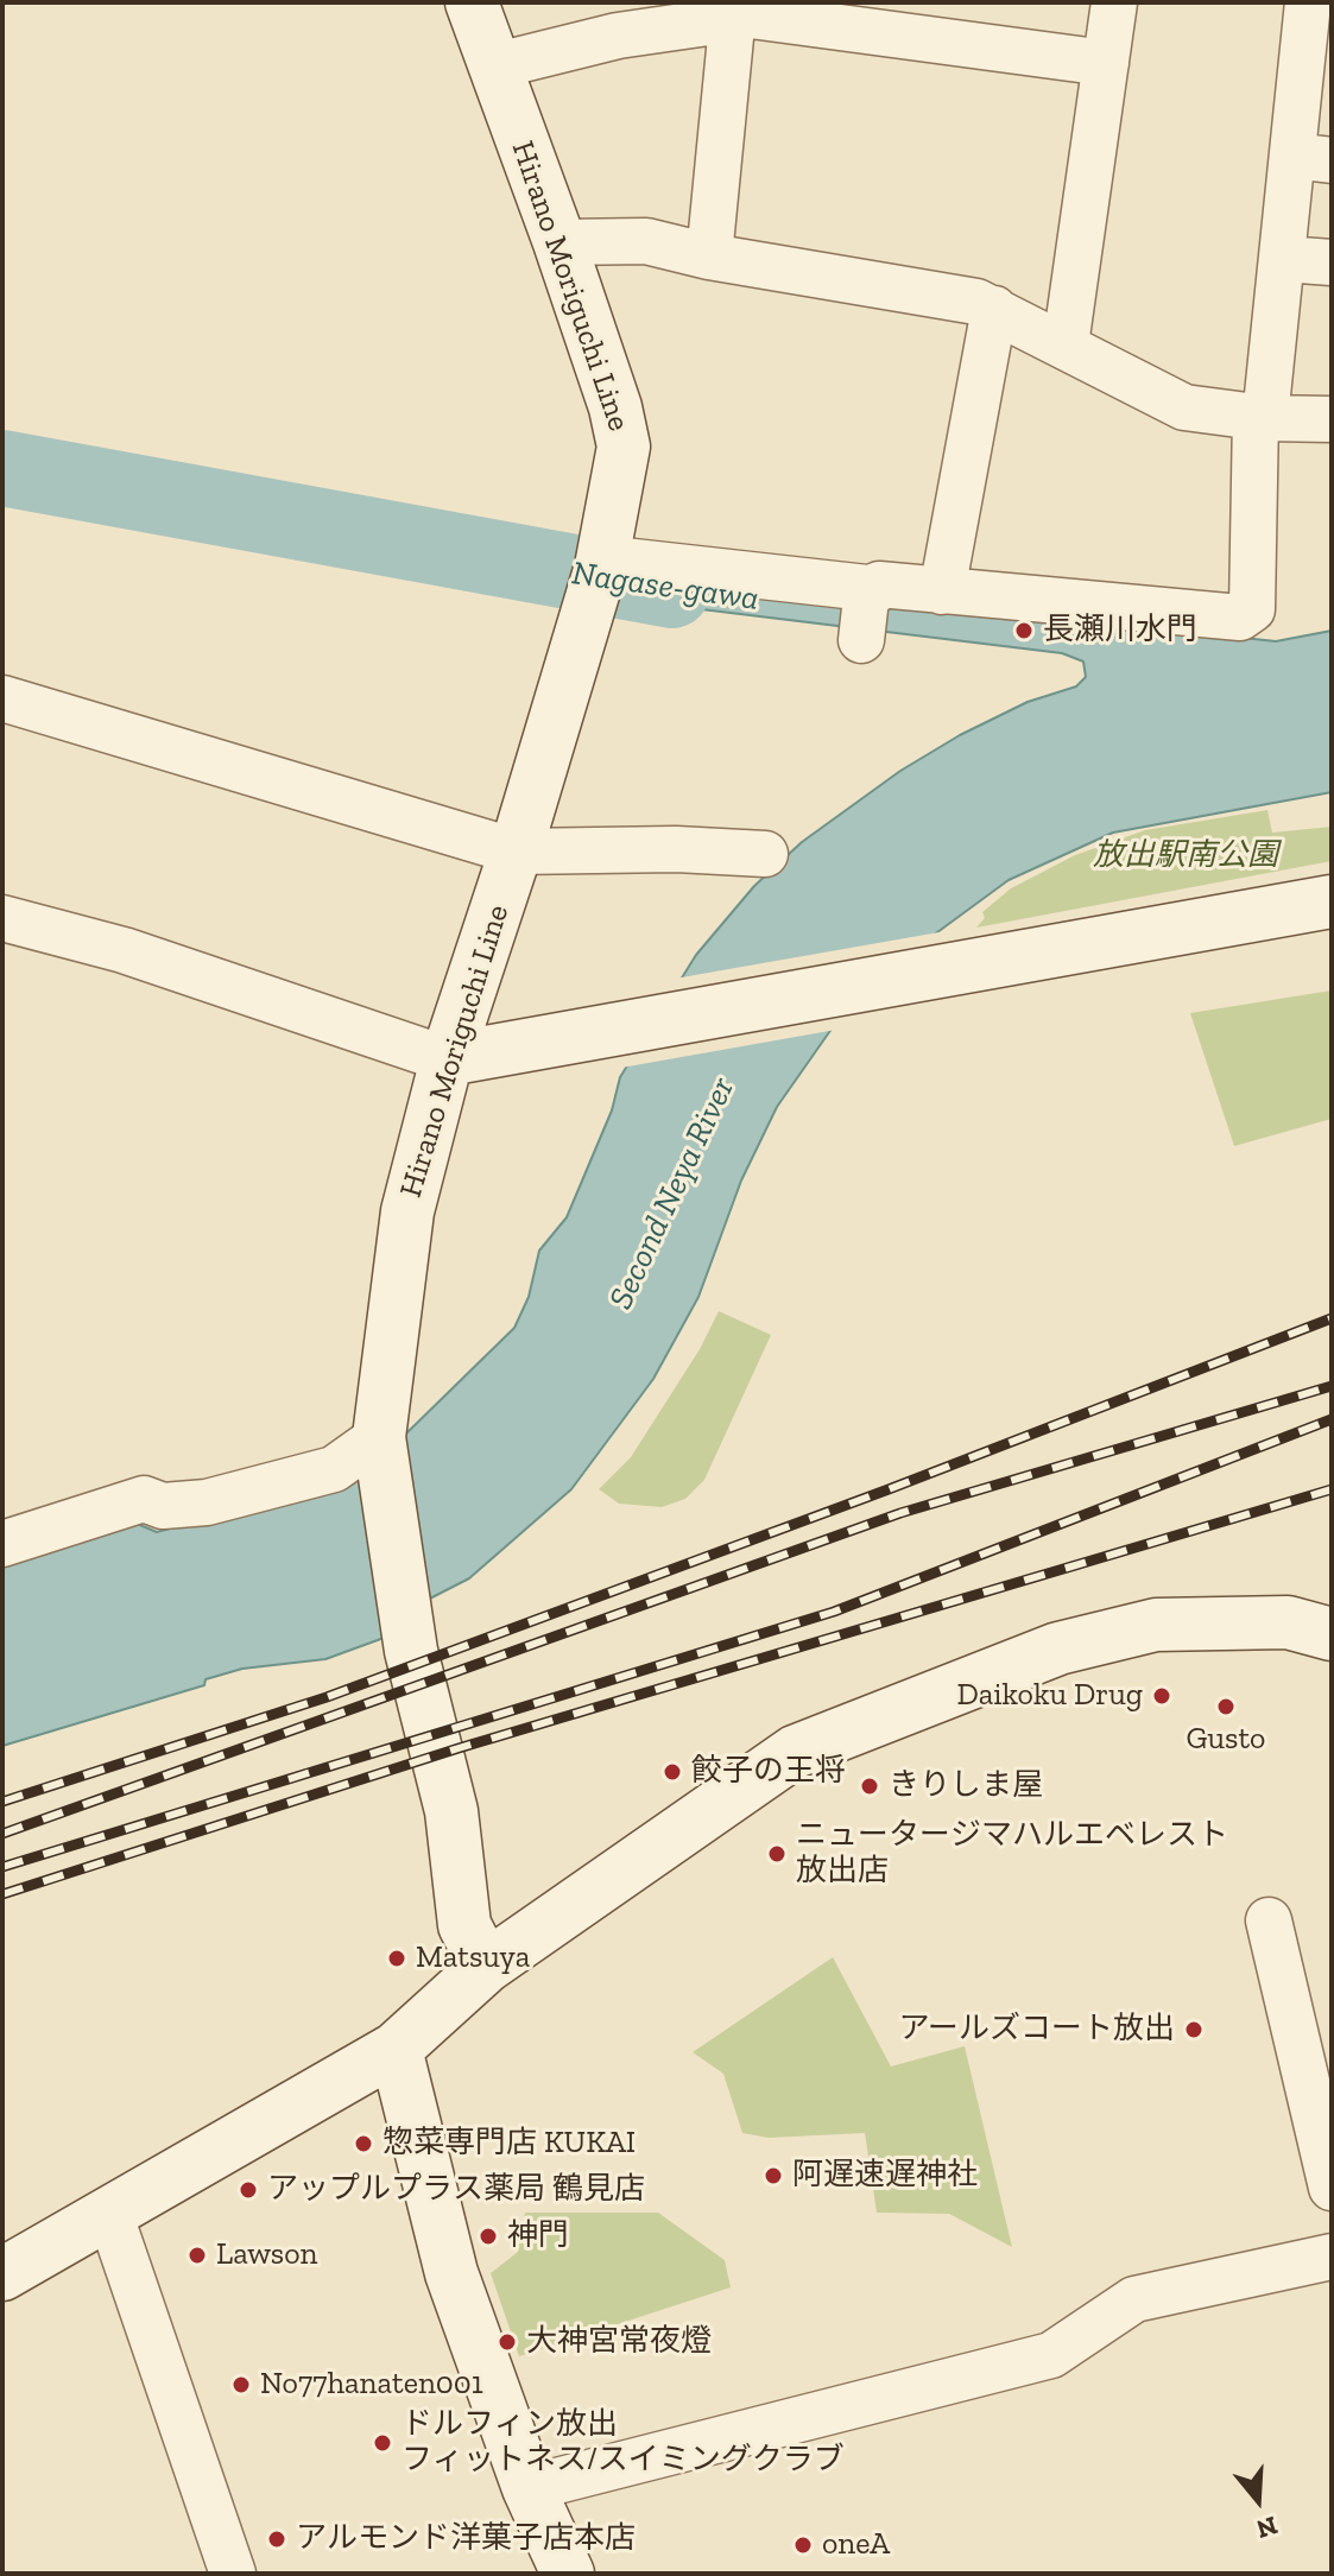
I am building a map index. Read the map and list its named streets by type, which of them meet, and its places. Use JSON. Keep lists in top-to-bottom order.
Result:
{
  "streets": {
    "main road": ["Hirano Moriguchi Line"]
  },
  "water": ["Nagase-gawa", "Second Neya River"],
  "parks": ["放出駅南公園"],
  "places": [
    "長瀬川水門",
    "Daikoku Drug",
    "Gusto",
    "餃子の王将",
    "きりしま屋",
    "ニュータージマハルエベレスト 放出店",
    "Matsuya",
    "アールズコート放出",
    "惣菜専門店 KUKAI",
    "阿遅速遅神社",
    "アップルプラス薬局 鶴見店",
    "神門",
    "Lawson",
    "大神宮常夜燈",
    "No77hanaten001",
    "ドルフィン放出 フィットネス/スイミングクラブ",
    "アルモンド洋菓子店本店",
    "oneA"
  ],
  "north": "bottom"
}
